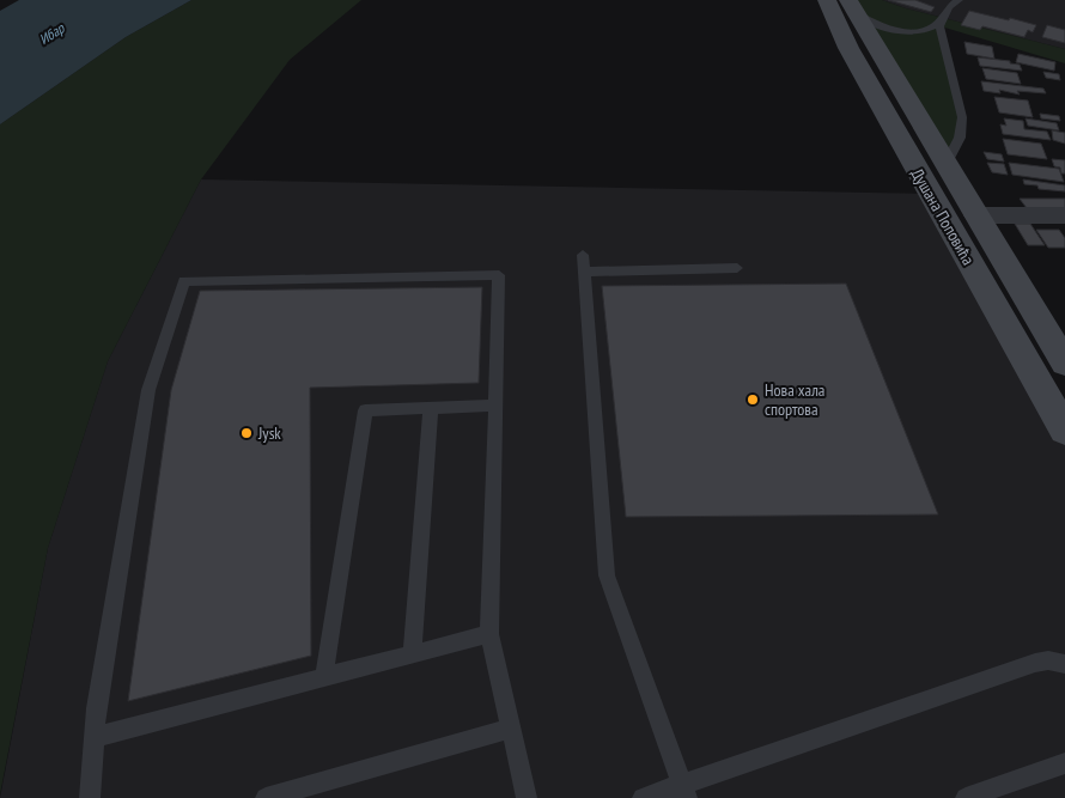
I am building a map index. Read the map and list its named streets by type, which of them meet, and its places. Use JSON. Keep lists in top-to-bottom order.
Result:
{
  "streets": {
    "main road": ["Душана Поповића"]
  },
  "water": ["Ибар"],
  "places": ["Нова хала спортова", "Jysk"]
}
